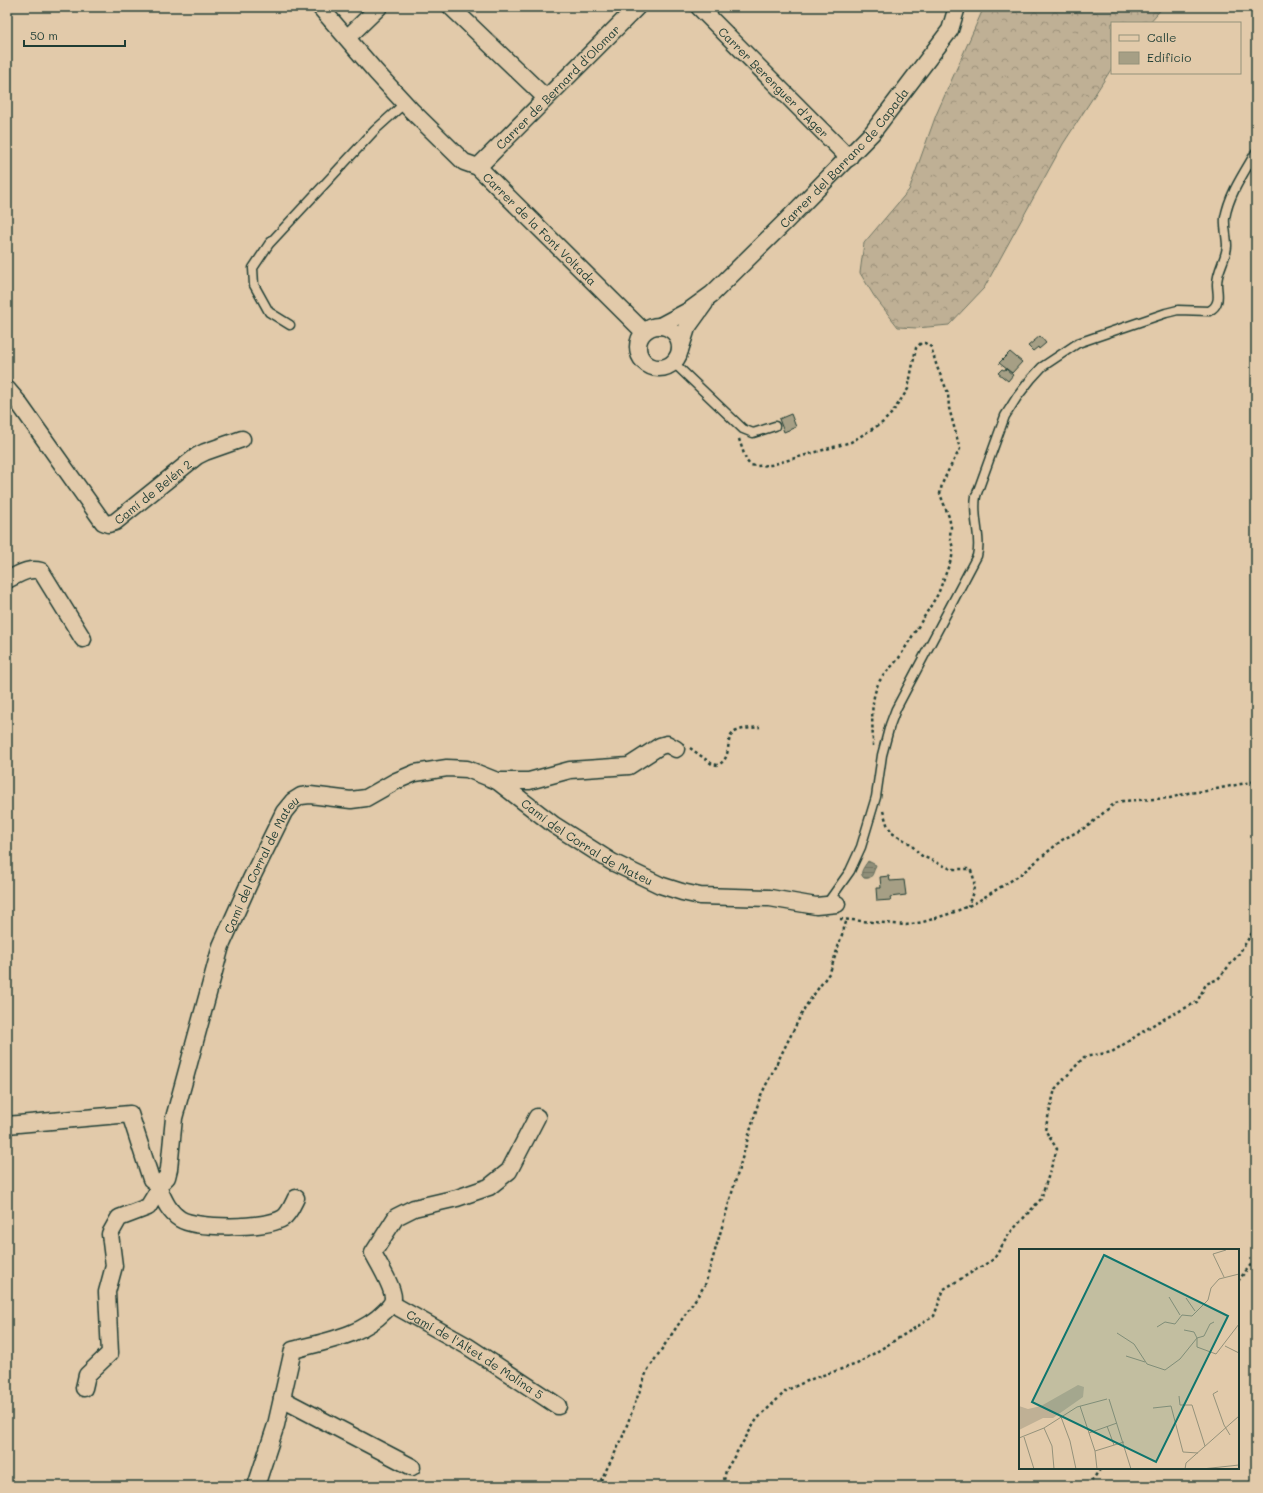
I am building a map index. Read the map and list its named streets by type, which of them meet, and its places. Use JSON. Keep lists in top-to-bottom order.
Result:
{
  "streets": {
    "street": [
      "Carrer Berenguer d'Ager",
      "Carrer de Bernard d'Olomar",
      "Carrer del Barranc de Capada",
      "Carrer de la Font Voltada",
      "Camí de Belén 2",
      "Camí del Corral de Mateu",
      "Camí de l'Altet de Molina 5"
    ]
  },
  "crossings": [
    ["Carrer Berenguer d'Ager", "Carrer del Barranc de Capada"],
    ["Carrer de Bernard d'Olomar", "Carrer de la Font Voltada"],
    ["Carrer del Barranc de Capada", "Carrer de la Font Voltada"]
  ],
  "legend": ["Calle", "Edificio"],
  "scale_bar": "50 m"
}
